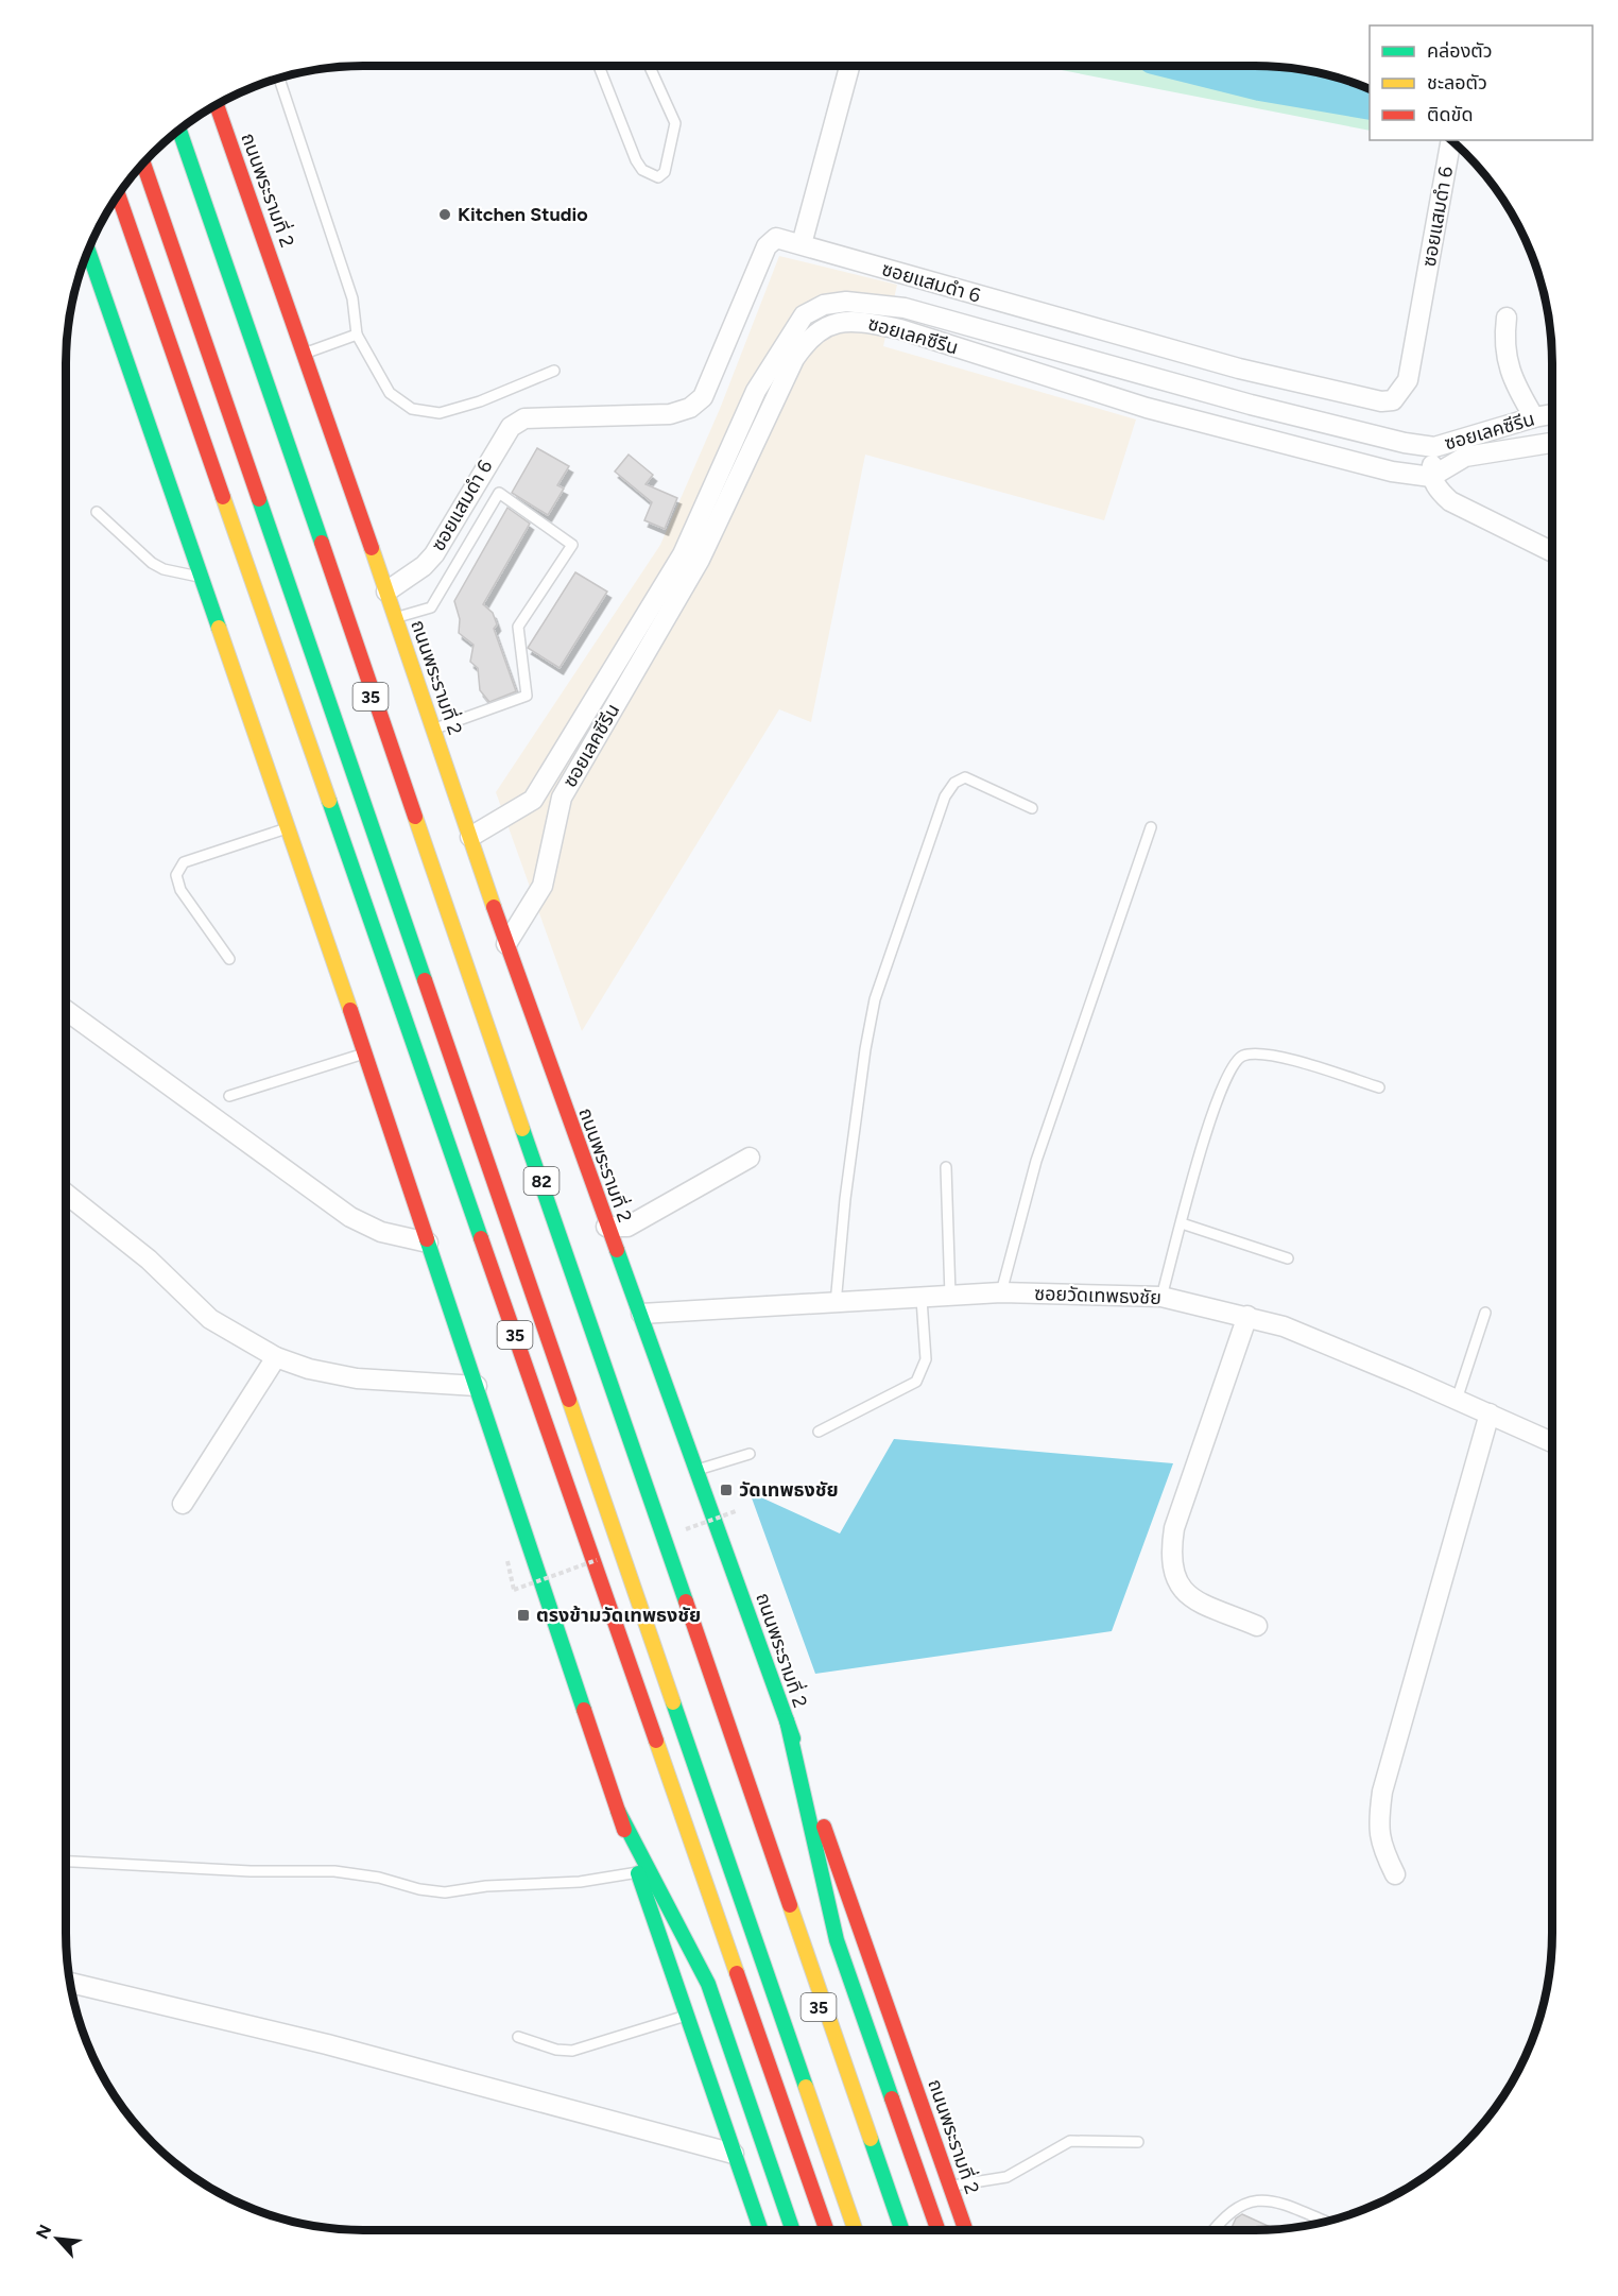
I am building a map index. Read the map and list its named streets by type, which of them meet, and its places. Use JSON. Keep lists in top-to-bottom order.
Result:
{
  "streets": {
    "main road": ["ถนนพระรามที่ 2", "35", "82"],
    "street": ["ซอยแสมดำ 6", "ซอยเลคซีรีน", "ซอยวัดเทพธงชัย"]
  },
  "crossings": [
    ["ถนนพระรามที่ 2", "ซอยแสมดำ 6"],
    ["ถนนพระรามที่ 2", "ซอยเลคซีรีน"],
    ["ถนนพระรามที่ 2", "ซอยวัดเทพธงชัย"]
  ],
  "places": {
    "other": ["Kitchen Studio"],
    "transit": ["วัดเทพธงชัย", "ตรงข้ามวัดเทพธงชัย"]
  },
  "legend": ["คล่องตัว", "ชะลอตัว", "ติดขัด"],
  "north": "top left"
}
